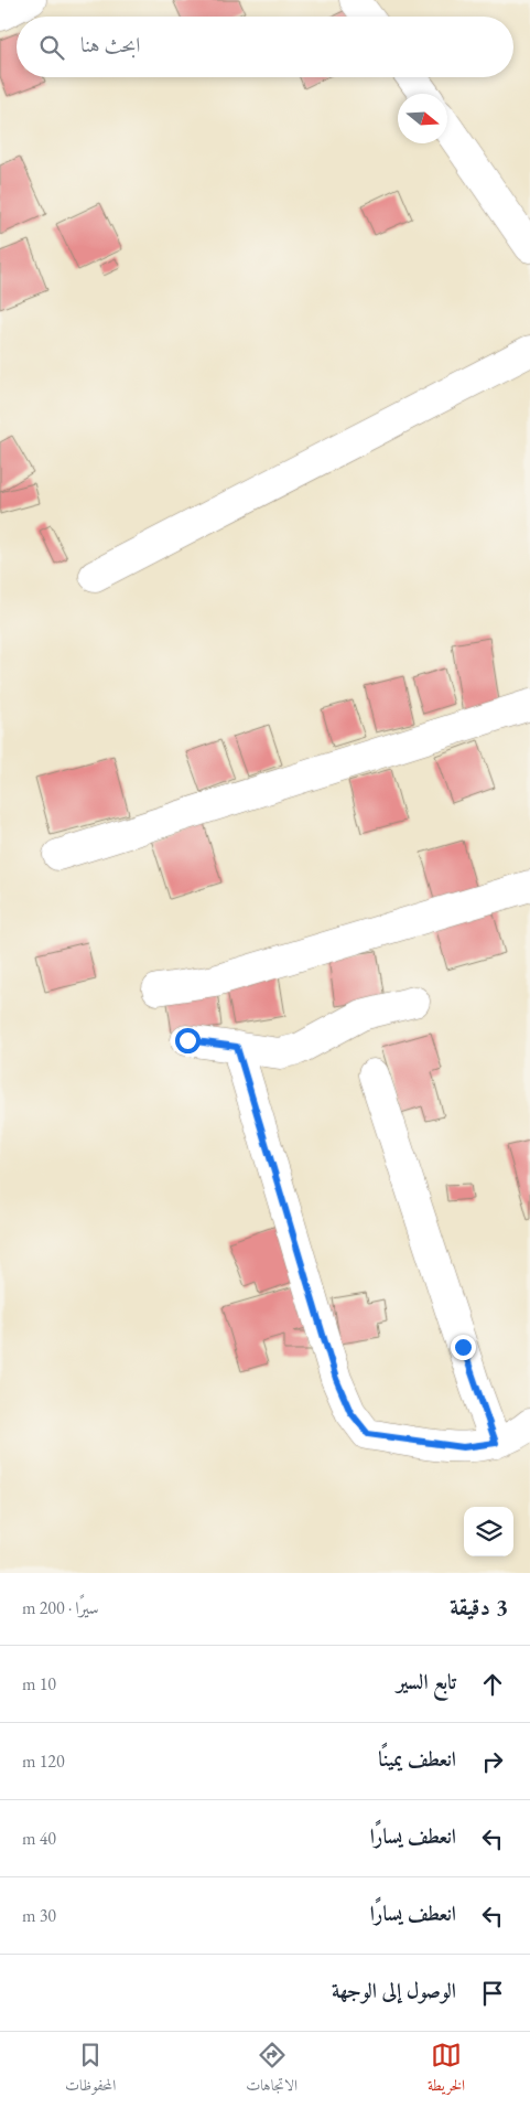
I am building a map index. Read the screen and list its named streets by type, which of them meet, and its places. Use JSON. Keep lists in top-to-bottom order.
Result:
{
  "north": "right",
  "page": {
    "search": "ابحث هنا",
    "heading": ["3 دقيقة", "سيرًا · 200 m"],
    "list": [
      ["تابع السير", "10 m"],
      ["انعطف يمينًا", "120 m"],
      ["انعطف يسارًا", "40 m"],
      ["انعطف يسارًا", "30 m"],
      "الوصول إلى الوجهة"
    ],
    "nav": ["الخريطة", "الاتجاهات", "المحفوظات"]
  }
}
